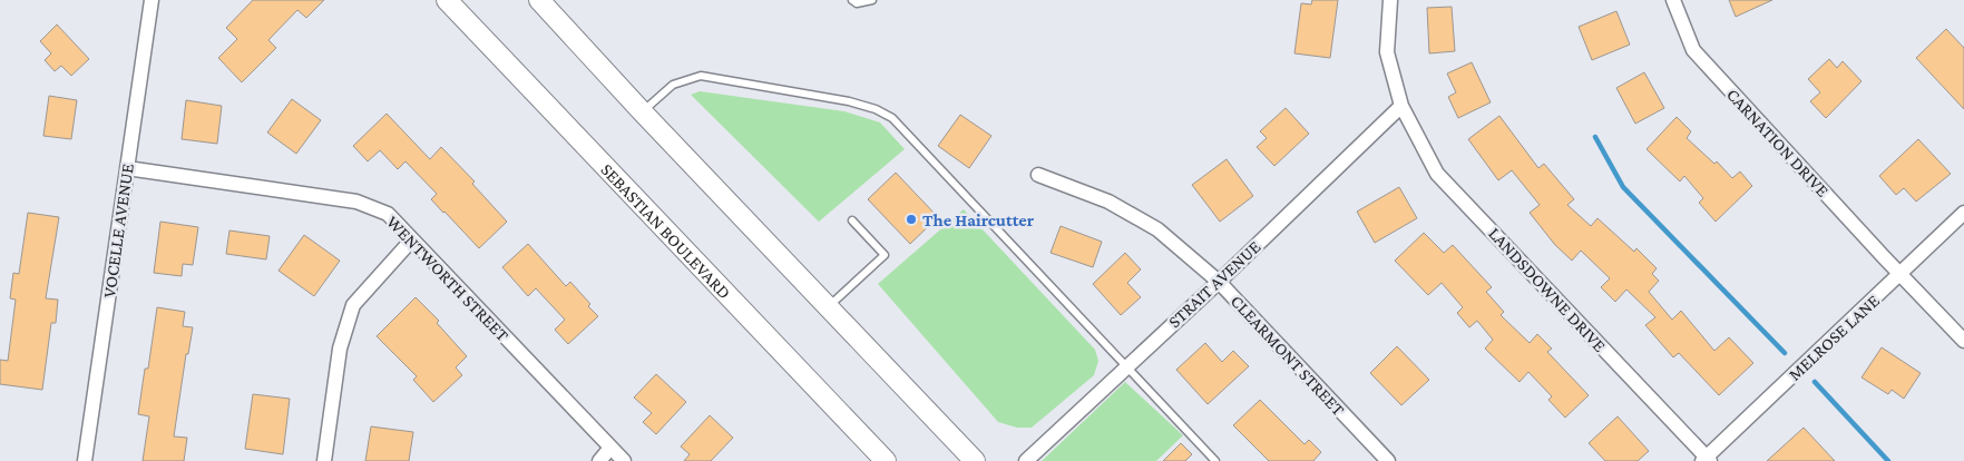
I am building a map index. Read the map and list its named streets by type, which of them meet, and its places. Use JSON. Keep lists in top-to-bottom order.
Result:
{
  "streets": {
    "main road": ["SEBASTIAN BOULEVARD"],
    "street": [
      "CARNATION DRIVE",
      "VOCELLE AVENUE",
      "WENTWORTH STREET",
      "STRAIT AVENUE",
      "LANDSDOWNE DRIVE",
      "MELROSE LANE",
      "CLEARMONT STREET"
    ]
  },
  "crossings": [
    ["CARNATION DRIVE", "MELROSE LANE"],
    ["VOCELLE AVENUE", "WENTWORTH STREET"],
    ["STRAIT AVENUE", "LANDSDOWNE DRIVE"],
    ["STRAIT AVENUE", "CLEARMONT STREET"],
    ["LANDSDOWNE DRIVE", "MELROSE LANE"]
  ],
  "places": ["The Haircutter"]
}
